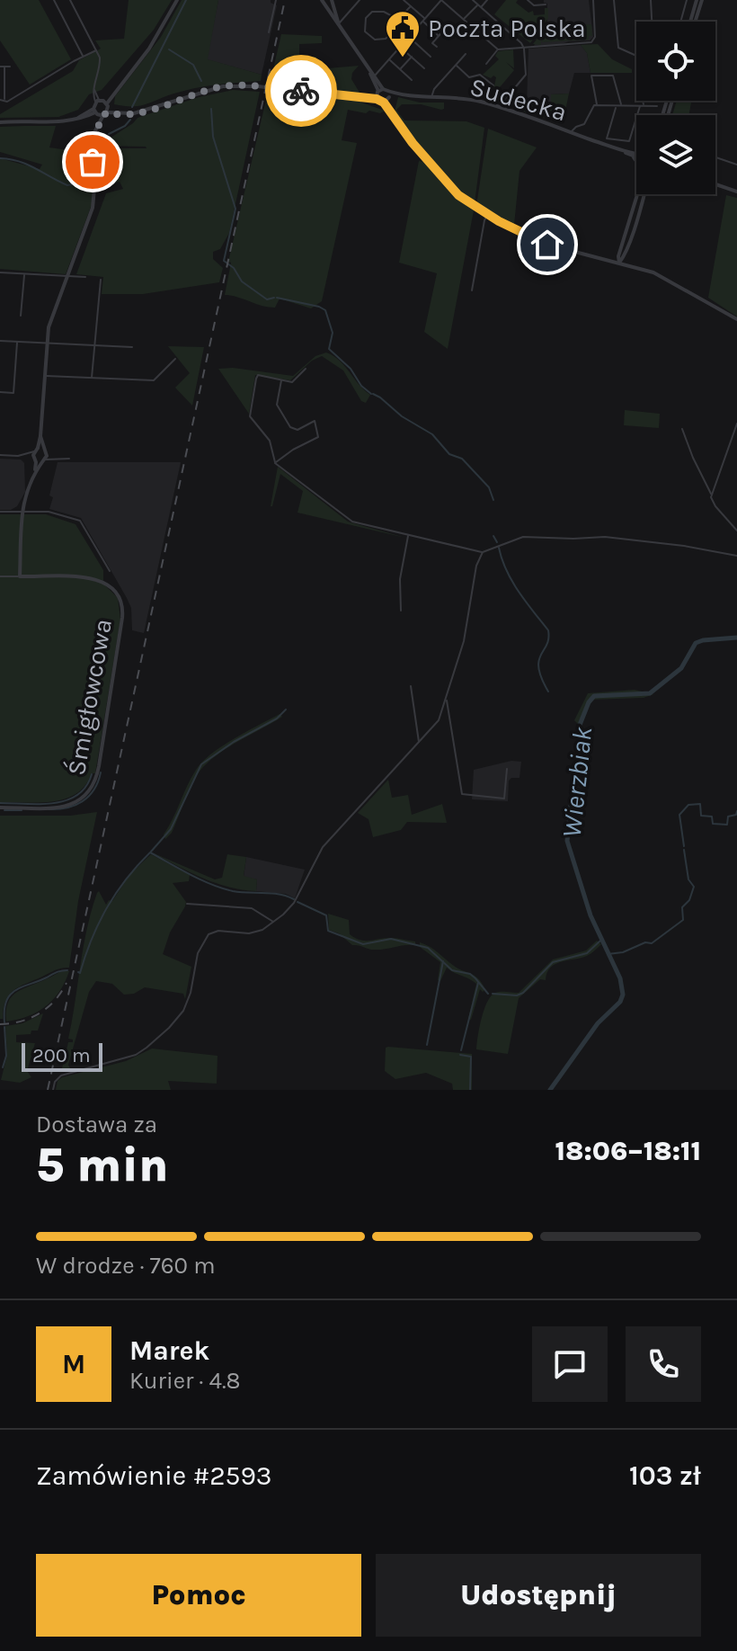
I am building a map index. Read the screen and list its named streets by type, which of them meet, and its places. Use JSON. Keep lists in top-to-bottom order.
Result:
{
  "streets": {
    "street": ["Sudecka", "Śmigłowcowa"]
  },
  "water": ["Wierzbiak"],
  "places": {
    "public building": ["Poczta Polska"]
  },
  "scale_bar": "200 m",
  "page": {
    "scale": "200 m",
    "heading": ["5 min", "Dostawa za", "18:06–18:11"],
    "panel": [
      "Marek",
      "Kurier · 4.8",
      "Zamówienie #2593",
      "103 zł"
    ],
    "bar": "W drodze · 760 m",
    "round": "M",
    "buttons": ["Pomoc", "Udostępnij"]
  }
}
